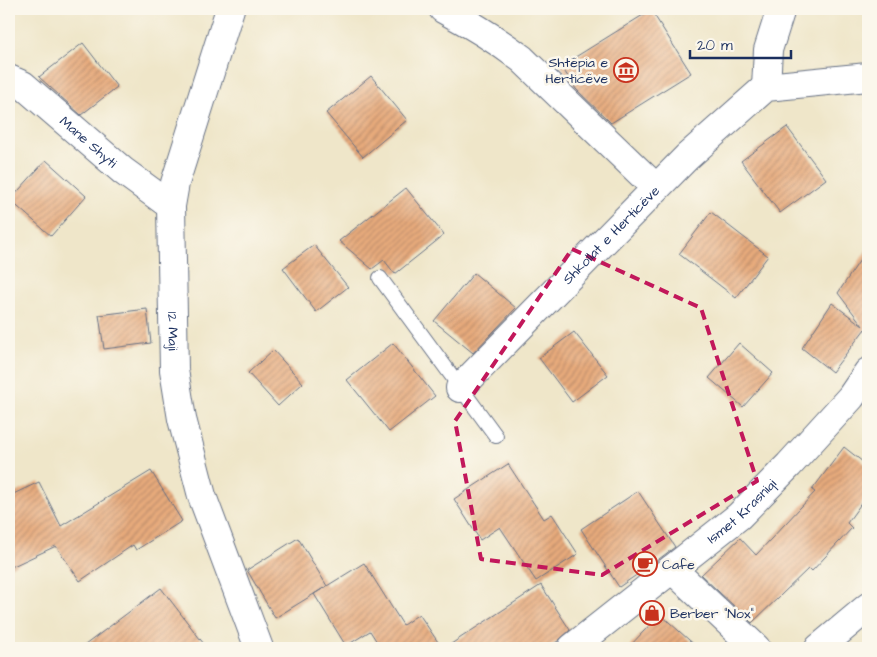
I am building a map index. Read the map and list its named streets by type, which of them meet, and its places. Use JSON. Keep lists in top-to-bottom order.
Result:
{
  "streets": {
    "street": [
      "Mane Shyti",
      "Shkollat e Herticëve",
      "12 Maji",
      "Ismet Krasniqi"
    ]
  },
  "crossings": [
    ["Mane Shyti", "12 Maji"]
  ],
  "places": {
    "museum": ["Shtëpia e Herticëve"],
    "cafe": ["Cafe"],
    "shop": ["Berber “Nox”"]
  },
  "scale_bar": "20 m"
}
